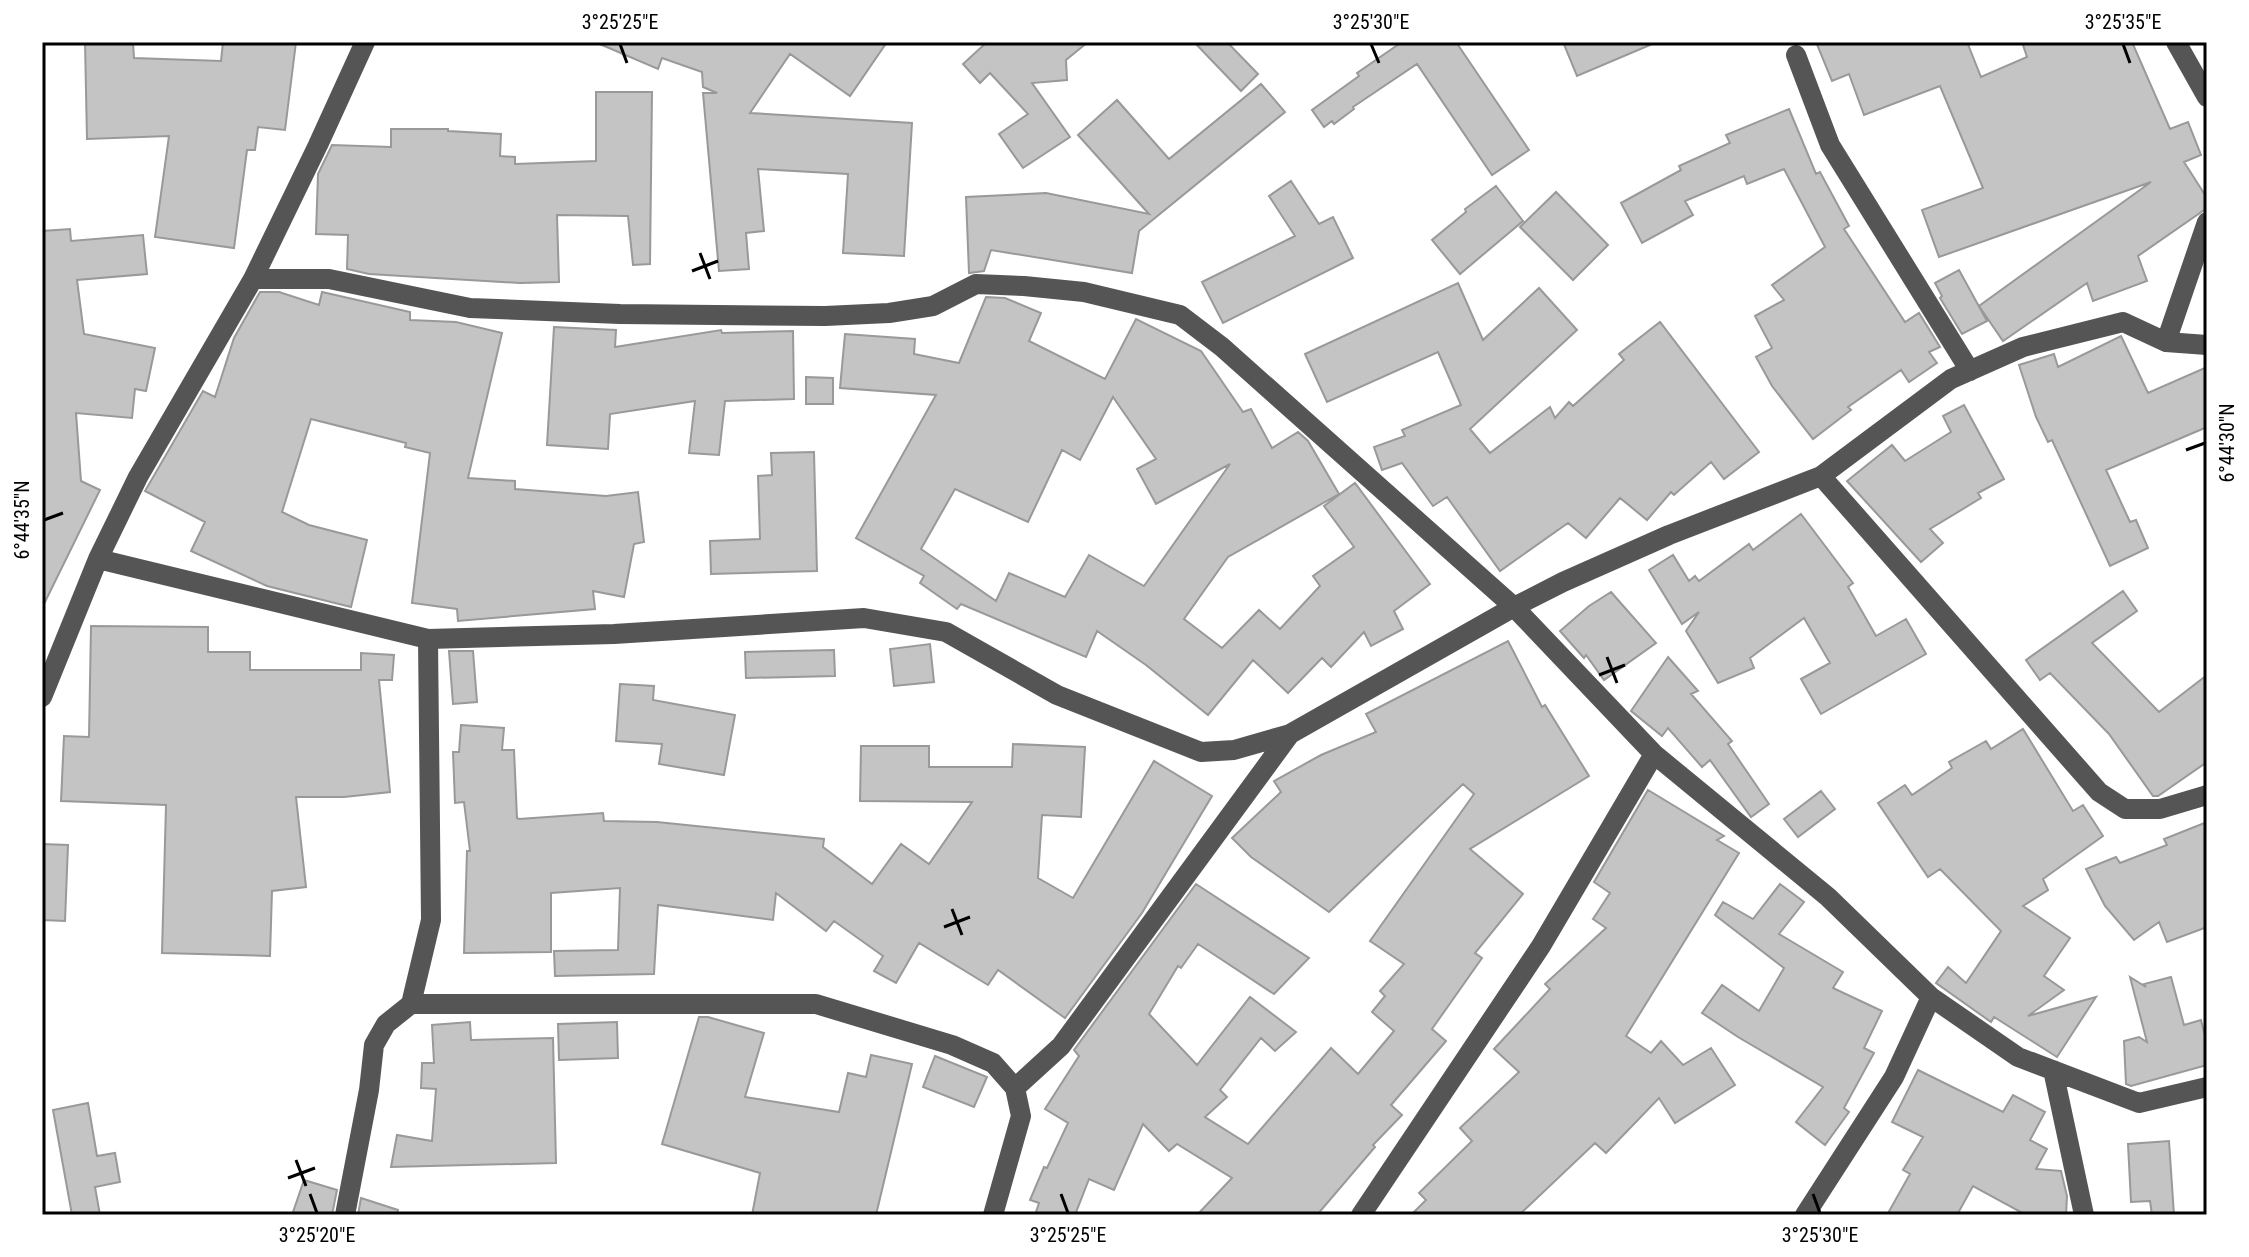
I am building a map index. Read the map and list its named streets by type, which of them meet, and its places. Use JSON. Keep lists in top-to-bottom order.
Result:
{
  "coordinates": [
    "3°25'25\"E",
    "3°25'30\"E",
    "3°25'35\"E",
    "6°44'30\"N",
    "6°44'35\"N",
    "3°25'20\"E"
  ]
}
